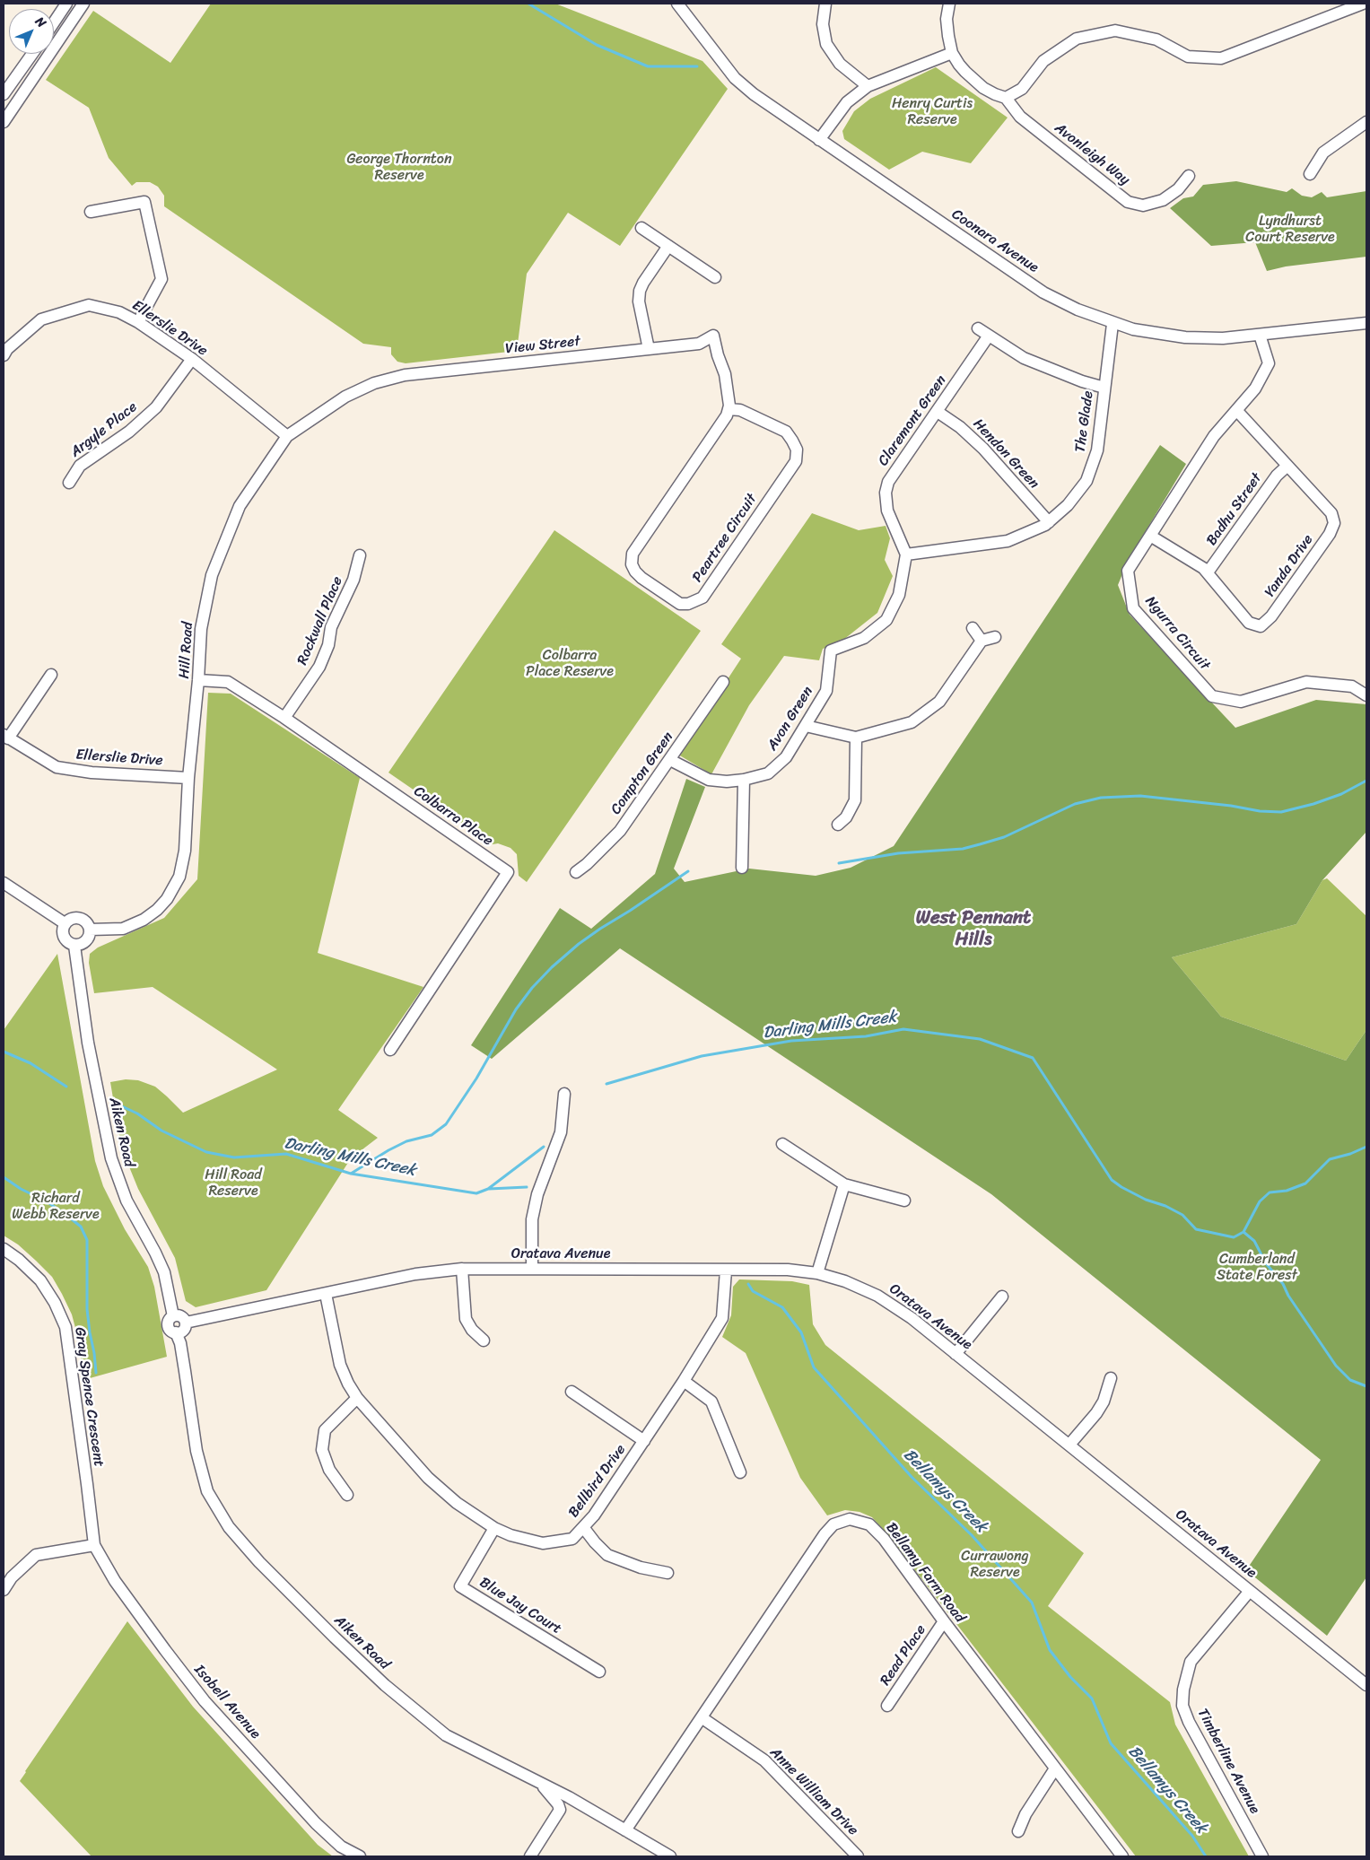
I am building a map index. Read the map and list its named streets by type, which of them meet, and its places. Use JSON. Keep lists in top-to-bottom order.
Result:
{
  "streets": {
    "street": [
      "Avonleigh Way",
      "Coonara Avenue",
      "Ellerslie Drive",
      "View Street",
      "Claremont Green",
      "The Glade",
      "Argyle Place",
      "Hendon Green",
      "Badhu Street",
      "Peartree Circuit",
      "Yanda Drive",
      "Rockwall Place",
      "Ngurra Circuit",
      "Hill Road",
      "Avon Green",
      "Compton Green",
      "Colbarra Place",
      "Aiken Road",
      "Oratava Avenue",
      "Gray Spence Crescent",
      "Bellbird Drive",
      "Bellamy Farm Road",
      "Blue Jay Court",
      "Read Place",
      "Isobell Avenue",
      "Timberline Avenue",
      "Anne William Drive"
    ]
  },
  "crossings": [
    ["Coonara Avenue", "The Glade"],
    ["Coonara Avenue", "Ngurra Circuit"],
    ["Ellerslie Drive", "Argyle Place"],
    ["Ellerslie Drive", "Hill Road"],
    ["View Street", "Peartree Circuit"],
    ["View Street", "Hill Road"],
    ["Claremont Green", "The Glade"],
    ["Claremont Green", "Hendon Green"],
    ["Claremont Green", "Avon Green"],
    ["The Glade", "Hendon Green"],
    ["The Glade", "Avon Green"],
    ["Badhu Street", "Yanda Drive"],
    ["Yanda Drive", "Ngurra Circuit"],
    ["Rockwall Place", "Colbarra Place"],
    ["Hill Road", "Colbarra Place"],
    ["Hill Road", "Aiken Road"],
    ["Avon Green", "Compton Green"],
    ["Aiken Road", "Oratava Avenue"],
    ["Aiken Road", "Bellamy Farm Road"],
    ["Oratava Avenue", "Bellbird Drive"],
    ["Oratava Avenue", "Timberline Avenue"],
    ["Gray Spence Crescent", "Isobell Avenue"],
    ["Bellbird Drive", "Blue Jay Court"],
    ["Bellamy Farm Road", "Read Place"],
    ["Bellamy Farm Road", "Anne William Drive"]
  ],
  "districts": ["West Pennant Hills"],
  "water": ["Darling Mills Creek", "Bellamys Creek"],
  "parks": [
    "Henry Curtis Reserve",
    "George Thornton Reserve",
    "Lyndhurst Court Reserve",
    "Colbarra Place Reserve",
    "Hill Road Reserve",
    "Richard Webb Reserve",
    "Cumberland State Forest",
    "Currawong Reserve"
  ],
  "north": "top right"
}
